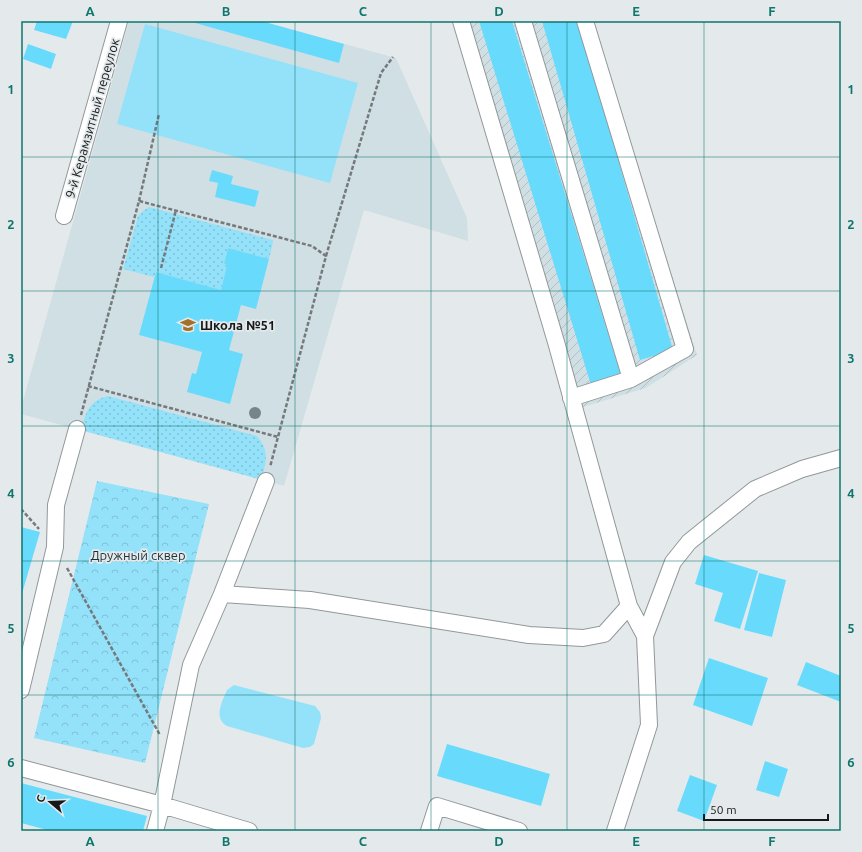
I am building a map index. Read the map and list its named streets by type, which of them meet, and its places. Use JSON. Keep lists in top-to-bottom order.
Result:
{
  "streets": {
    "street": ["9-й Керамзитный переулок"]
  },
  "parks": ["Дружный сквер"],
  "places": {
    "school or university": ["Школа №51"]
  },
  "scale_bar": "50 m",
  "north": "left",
  "grid": {
    "columns": [
      "A",
      "B",
      "C",
      "D",
      "E",
      "F"
    ],
    "rows": [
      "1",
      "2",
      "3",
      "4",
      "5",
      "6"
    ]
  }
}
